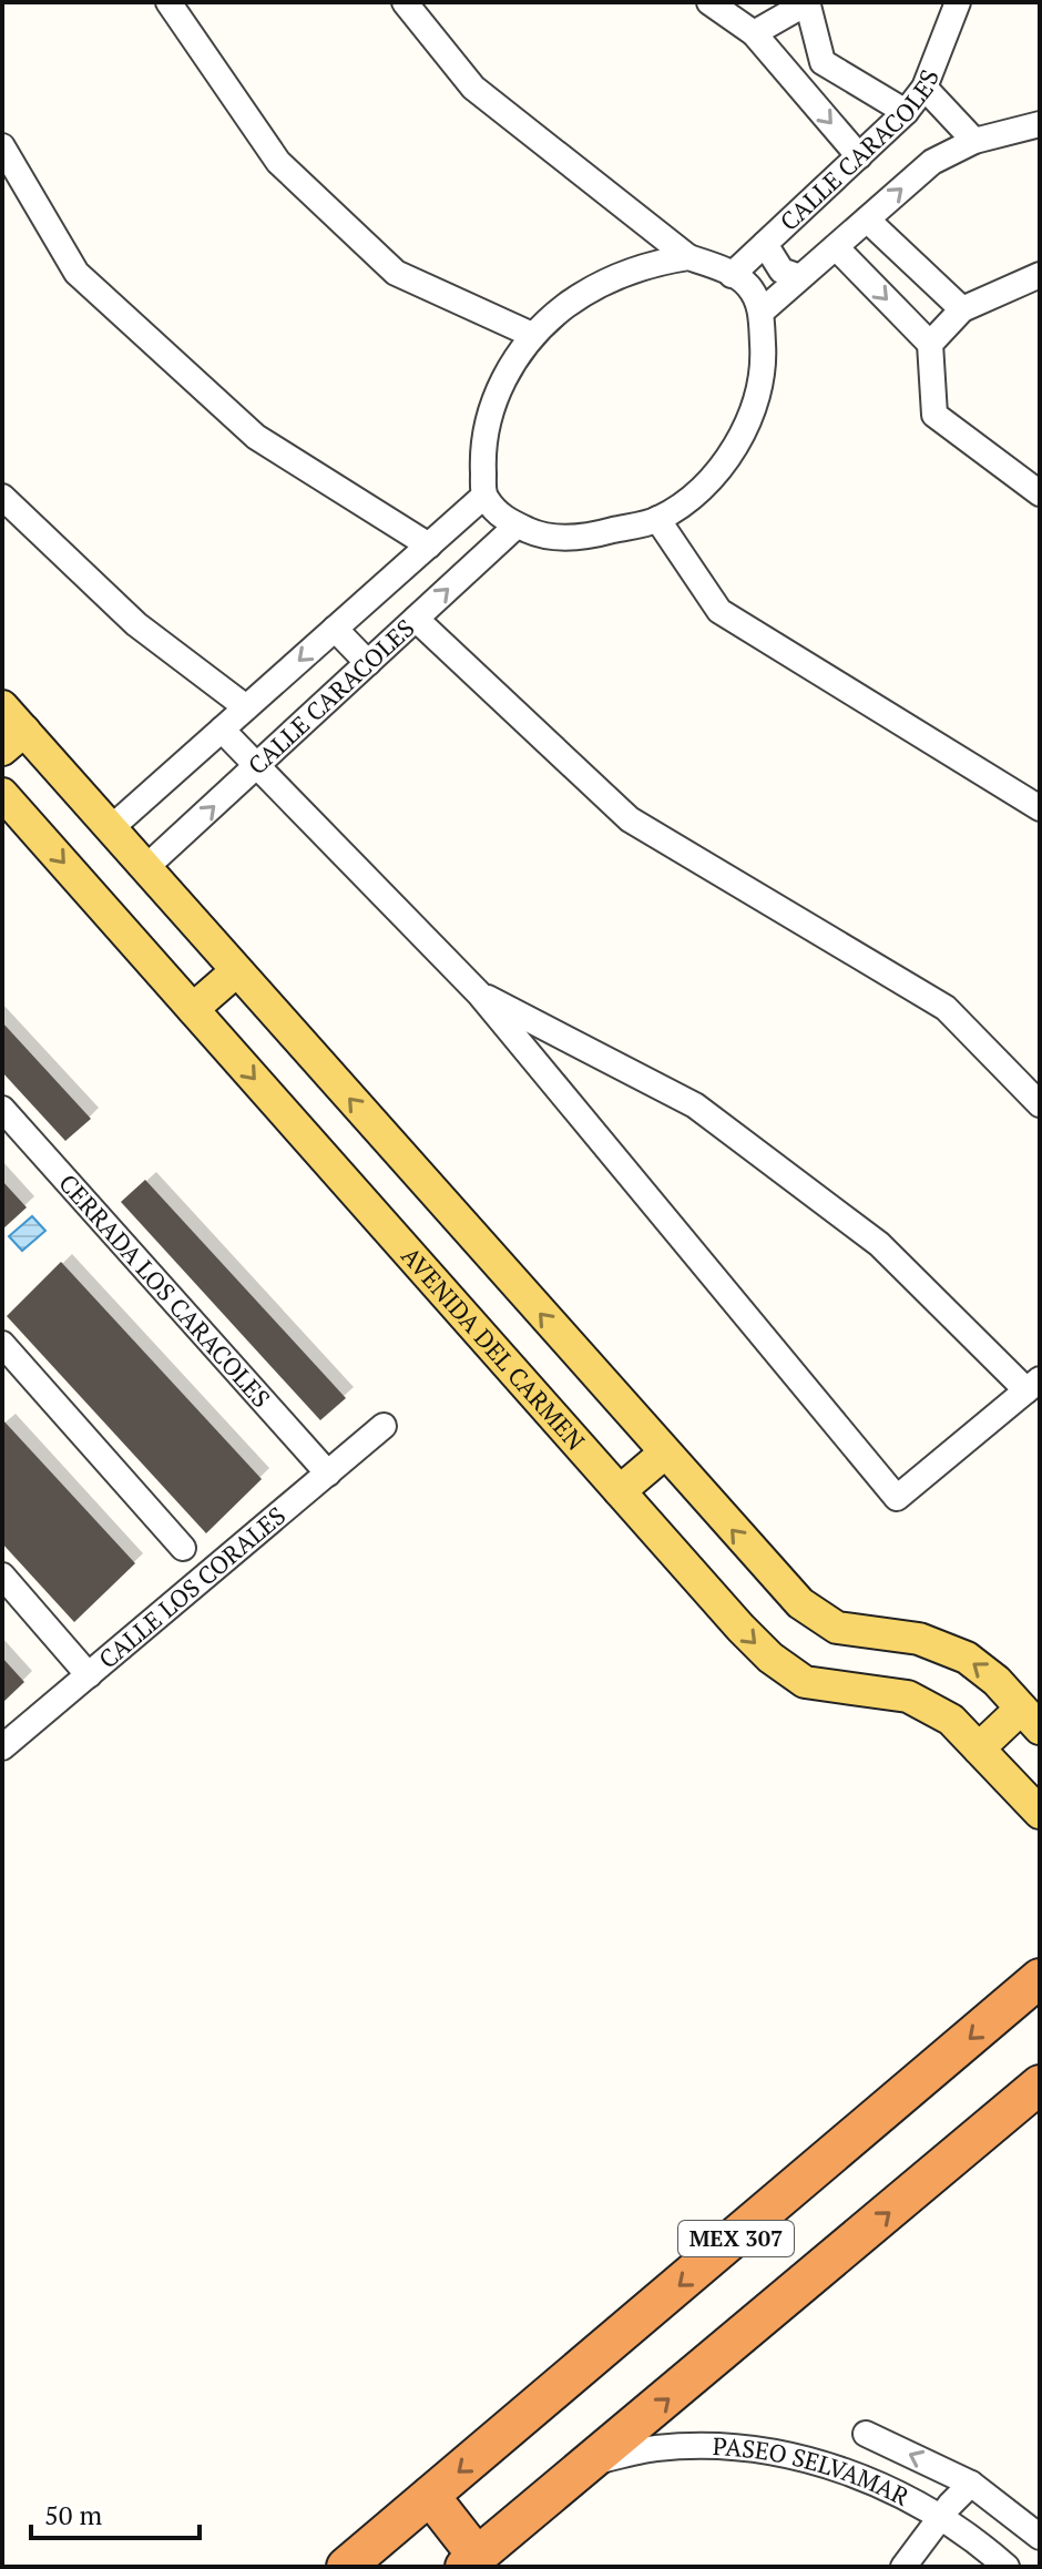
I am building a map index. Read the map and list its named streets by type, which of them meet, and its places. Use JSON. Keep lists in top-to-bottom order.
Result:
{
  "streets": {
    "highway": ["MEX 307"],
    "main road": ["AVENIDA DEL CARMEN"],
    "street": [
      "CALLE CARACOLES",
      "CERRADA LOS CARACOLES",
      "CALLE LOS CORALES",
      "PASEO SELVAMAR"
    ]
  },
  "crossings": [
    ["CERRADA LOS CARACOLES", "CALLE LOS CORALES"],
    ["MEX 307", "PASEO SELVAMAR"]
  ],
  "scale_bar": "50 m"
}
